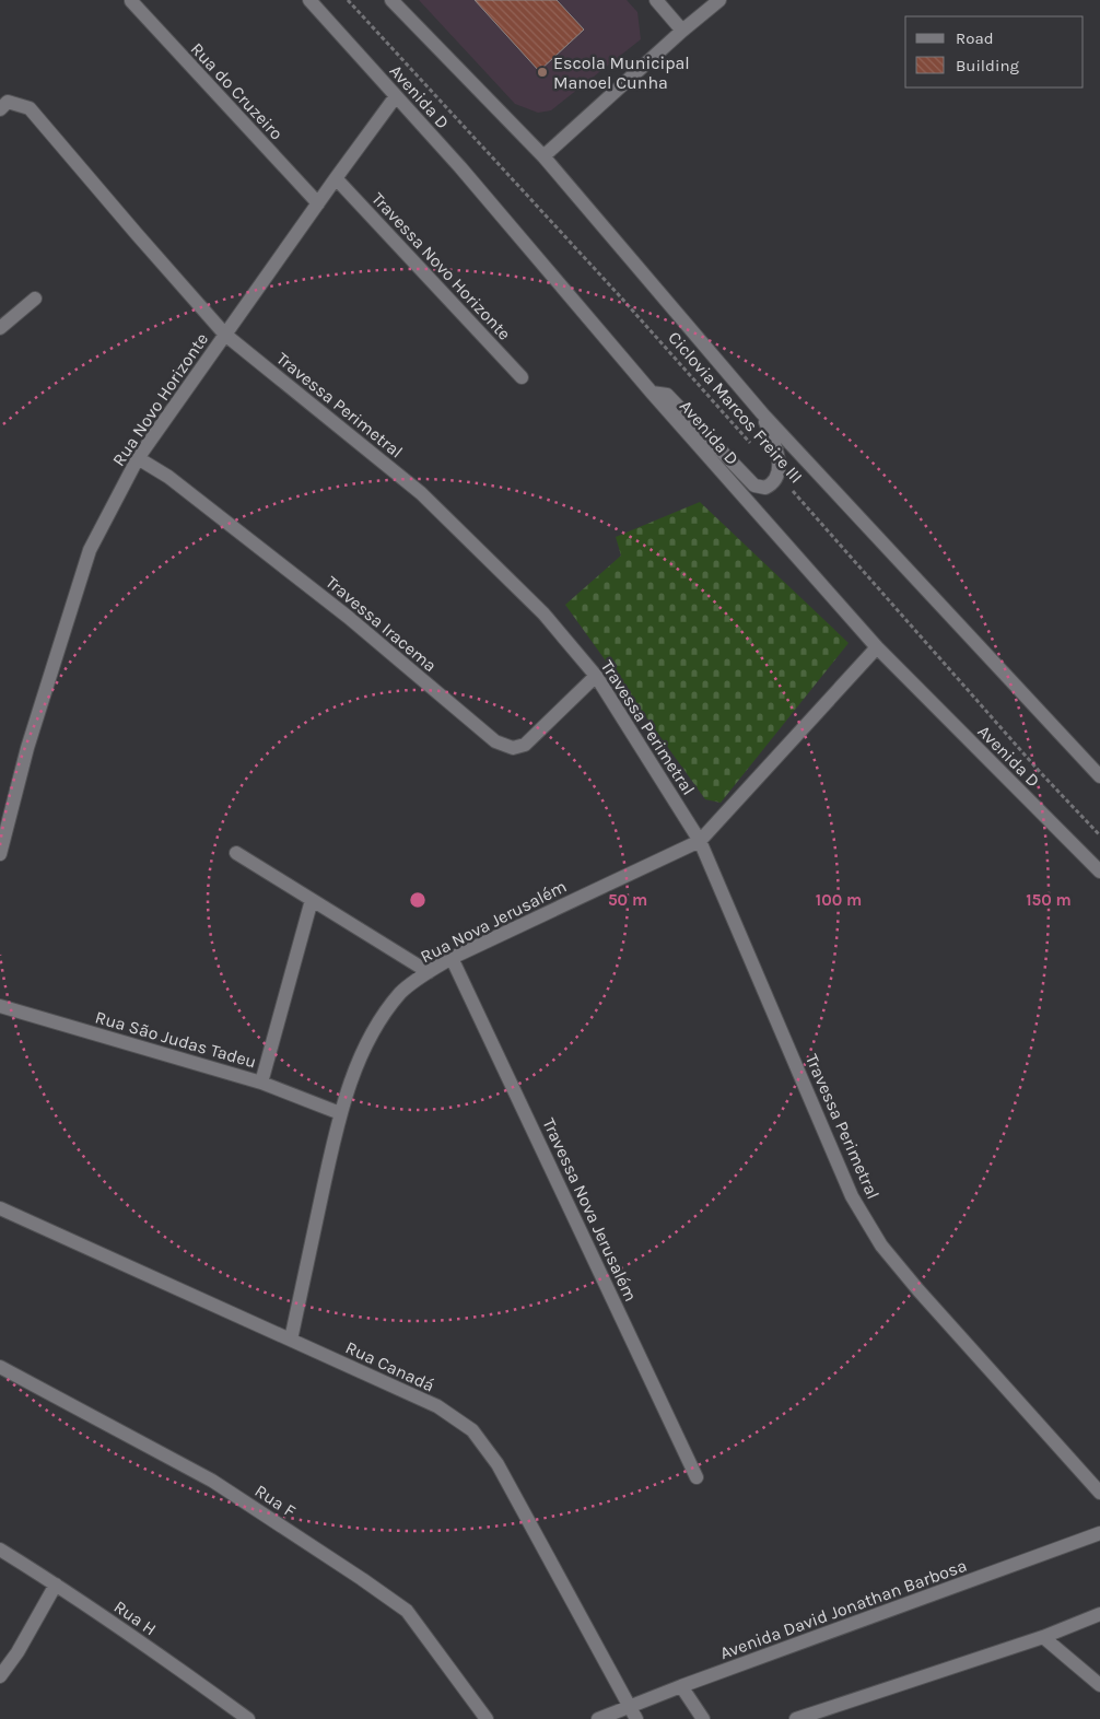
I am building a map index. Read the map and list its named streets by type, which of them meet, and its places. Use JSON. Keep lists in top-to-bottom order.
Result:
{
  "streets": {
    "street": [
      "Rua do Cruzeiro",
      "Avenida D",
      "Travessa Novo Horizonte",
      "Rua Novo Horizonte",
      "Travessa Perimetral",
      "Travessa Iracema",
      "Rua Nova Jerusalém",
      "Rua São Judas Tadeu",
      "Travessa Nova Jerusalém",
      "Rua Canadá",
      "Rua F",
      "Avenida David Jonathan Barbosa",
      "Rua H"
    ],
    "path": ["Ciclovia Marcos Freire III"]
  },
  "crossings": [
    ["Rua do Cruzeiro", "Rua Novo Horizonte"],
    ["Avenida D", "Rua Novo Horizonte"],
    ["Avenida D", "Rua Nova Jerusalém"],
    ["Travessa Novo Horizonte", "Rua Novo Horizonte"],
    ["Rua Novo Horizonte", "Travessa Perimetral"],
    ["Rua Novo Horizonte", "Travessa Iracema"],
    ["Travessa Perimetral", "Travessa Iracema"],
    ["Travessa Perimetral", "Rua Nova Jerusalém"],
    ["Rua Nova Jerusalém", "Rua São Judas Tadeu"],
    ["Rua Nova Jerusalém", "Travessa Nova Jerusalém"],
    ["Rua Nova Jerusalém", "Rua Canadá"],
    ["Rua Canadá", "Avenida David Jonathan Barbosa"]
  ],
  "places": ["Escola Municipal Manoel Cunha"],
  "legend": ["Road", "Building"],
  "rings": ["50 m", "100 m", "150 m"]
}
